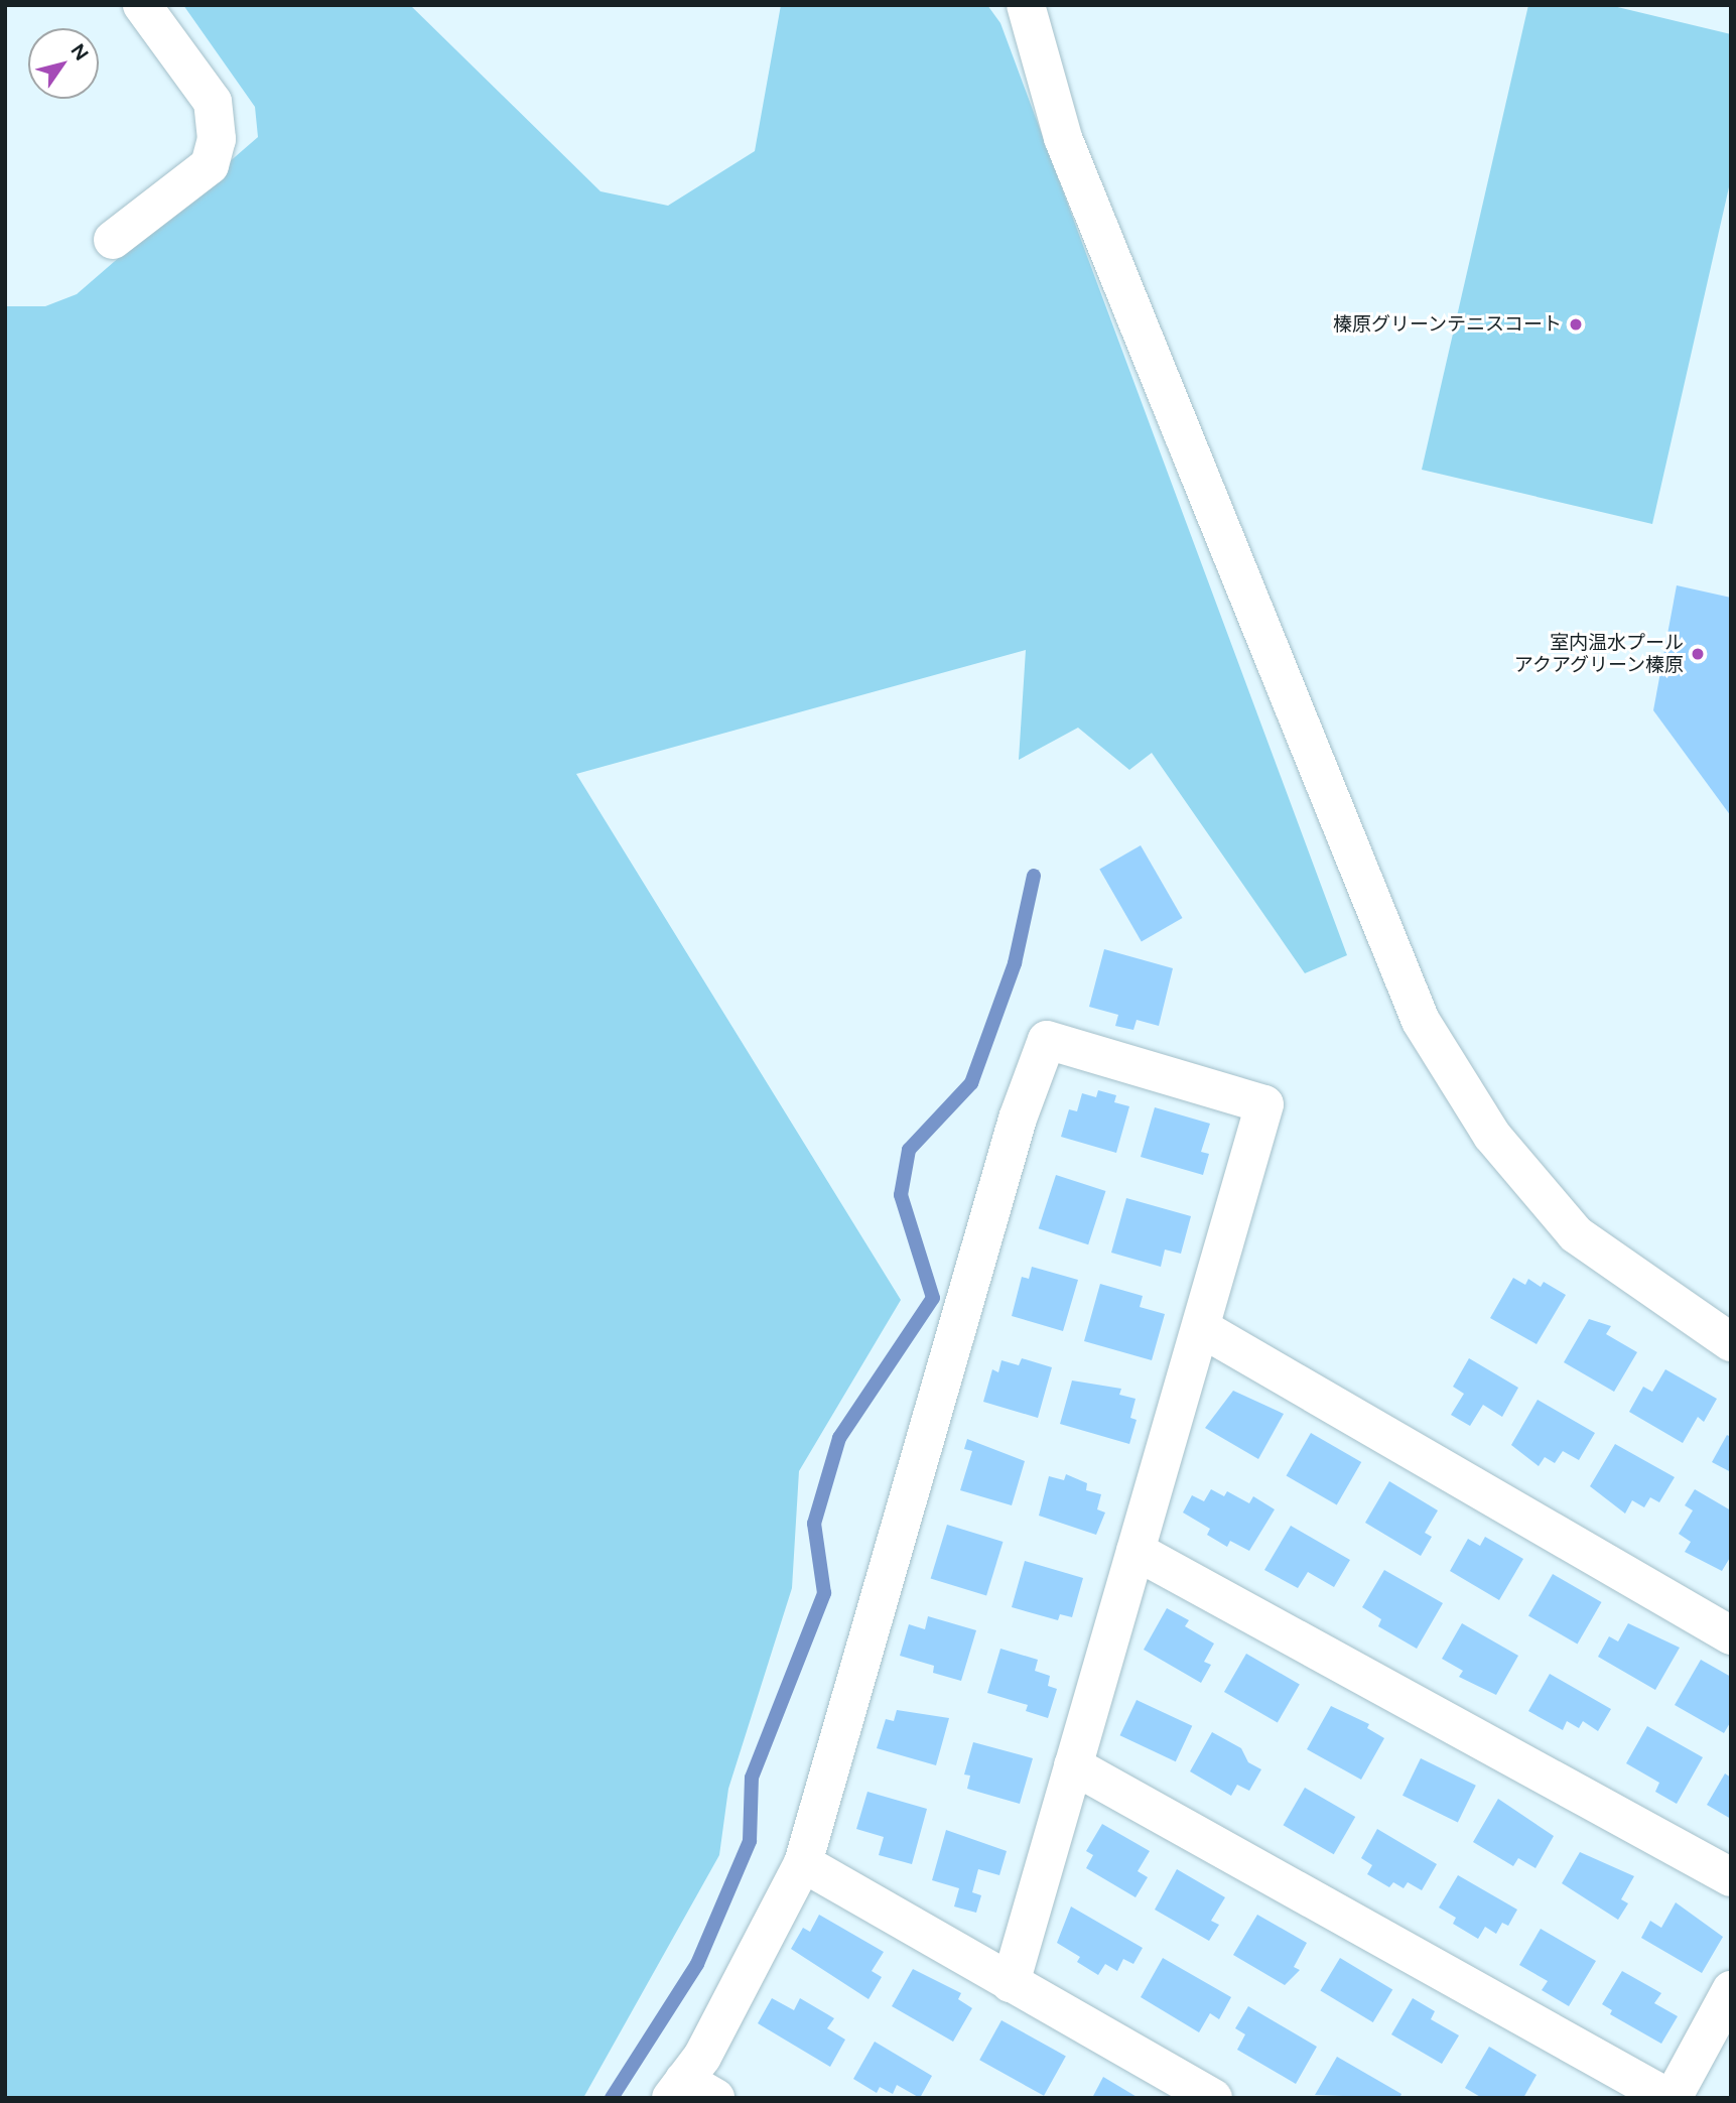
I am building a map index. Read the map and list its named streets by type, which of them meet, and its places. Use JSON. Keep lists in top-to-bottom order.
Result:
{
  "places": ["榛原グリーンテニスコート", "室内温水プール アクアグリーン榛原"],
  "north": "top right"
}
